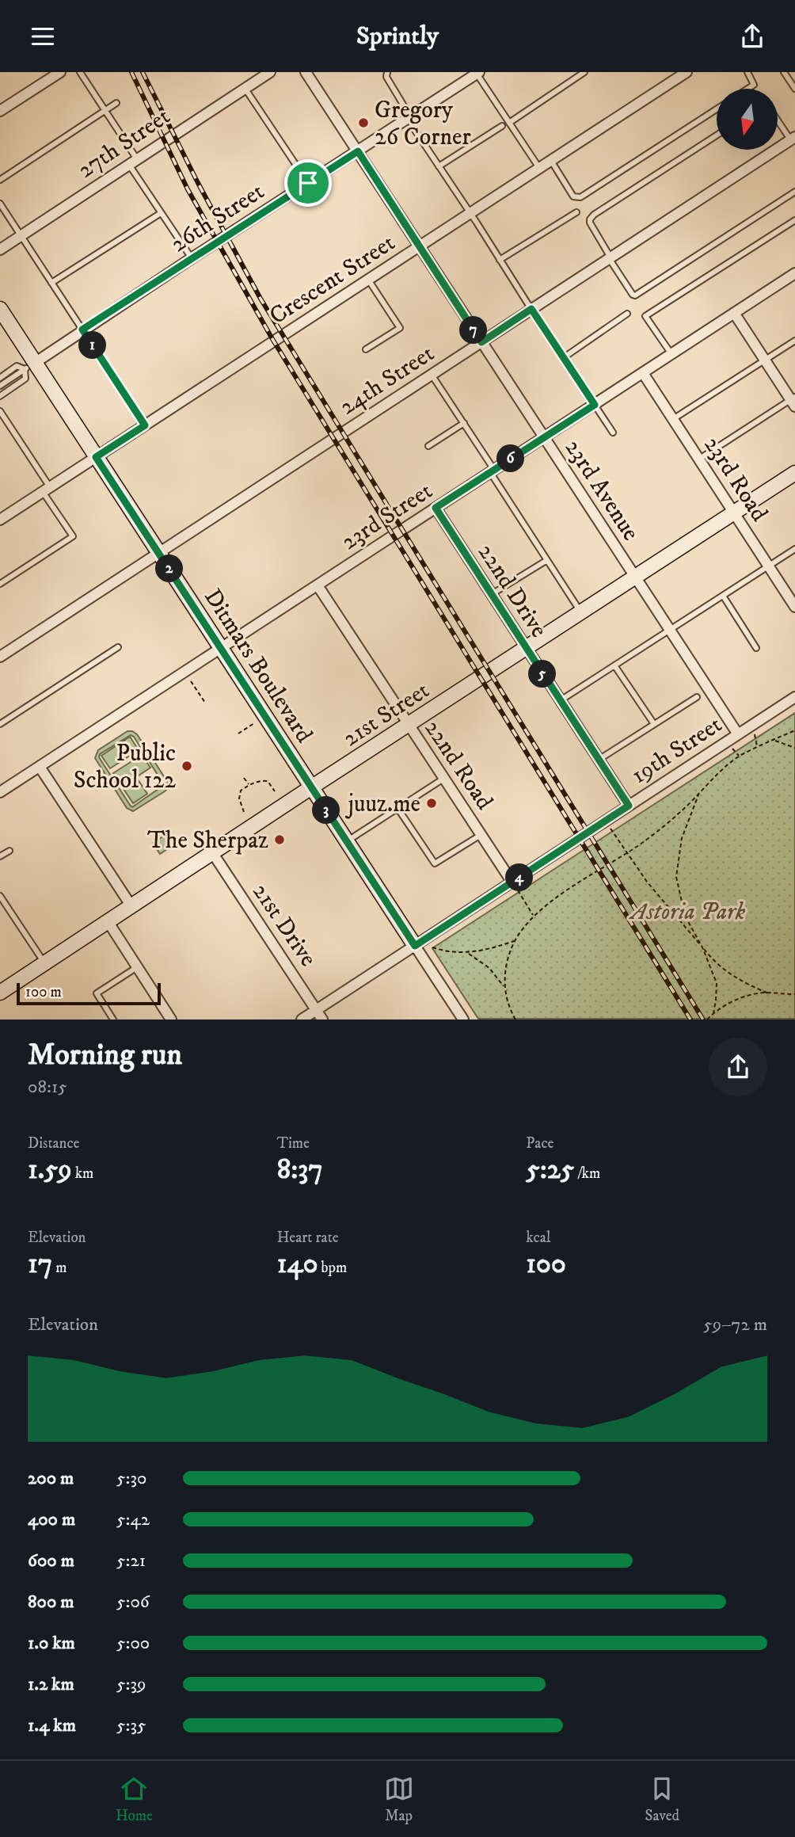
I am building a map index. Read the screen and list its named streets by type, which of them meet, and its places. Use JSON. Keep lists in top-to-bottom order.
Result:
{
  "streets": {
    "street": [
      "27th Street",
      "26th Street",
      "Crescent Street",
      "24th Street",
      "23rd Road",
      "23rd Avenue",
      "23rd Street",
      "22nd Drive",
      "Ditmars Boulevard",
      "21st Street",
      "19th Street",
      "22nd Road",
      "21st Drive"
    ]
  },
  "crossings": [
    ["26th Street", "23rd Avenue"],
    ["26th Street", "Ditmars Boulevard"],
    ["Crescent Street", "23rd Avenue"],
    ["Crescent Street", "Ditmars Boulevard"],
    ["24th Street", "23rd Avenue"],
    ["24th Street", "Ditmars Boulevard"],
    ["23rd Road", "23rd Street"],
    ["23rd Road", "21st Street"],
    ["23rd Avenue", "23rd Street"],
    ["23rd Avenue", "21st Street"],
    ["23rd Avenue", "19th Street"],
    ["23rd Street", "22nd Drive"],
    ["23rd Street", "Ditmars Boulevard"],
    ["23rd Street", "22nd Road"],
    ["22nd Drive", "21st Street"],
    ["22nd Drive", "19th Street"],
    ["Ditmars Boulevard", "21st Street"],
    ["Ditmars Boulevard", "19th Street"],
    ["21st Street", "22nd Road"],
    ["21st Street", "21st Drive"],
    ["19th Street", "22nd Road"],
    ["19th Street", "21st Drive"]
  ],
  "parks": ["Astoria Park"],
  "places": [
    "Gregory 26 Corner",
    "Public School 122",
    "juuz.me",
    "The Sherpaz"
  ],
  "scale_bar": "100 m",
  "north": "bottom",
  "page": {
    "header": "Sprintly",
    "pins": [
      "7",
      "1",
      "6",
      "2",
      "5",
      "3",
      "4"
    ],
    "scale": "100 m",
    "heading": ["Morning run", "08:15"],
    "stats": [
      ["Distance", "1.59 km"],
      ["Time", "8:37"],
      ["Pace", "5:25 /km"],
      ["Elevation", "17 m"],
      ["Heart rate", "140 bpm"],
      ["kcal", "100"]
    ],
    "chart": ["Elevation", "59–72 m"],
    "list": [
      {
        "name": "200 m",
        "note": "5:30"
      },
      {
        "name": "400 m",
        "note": "5:42"
      },
      {
        "name": "600 m",
        "note": "5:21"
      },
      {
        "name": "800 m",
        "note": "5:06"
      },
      {
        "name": "1.0 km",
        "note": "5:00"
      },
      {
        "name": "1.2 km",
        "note": "5:39"
      },
      {
        "name": "1.4 km",
        "note": "5:35"
      }
    ],
    "tabs": ["Home", "Map", "Saved"]
  }
}
